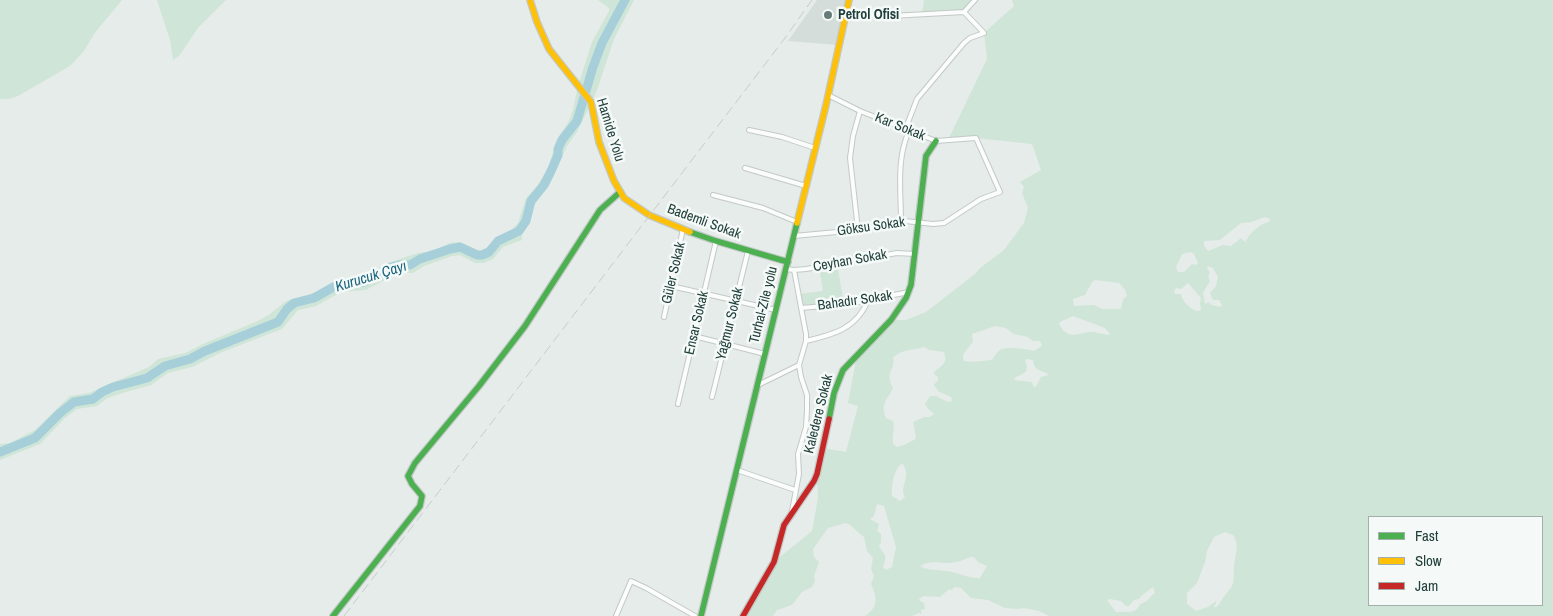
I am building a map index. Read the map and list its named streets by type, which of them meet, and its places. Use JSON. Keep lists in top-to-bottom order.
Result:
{
  "streets": {
    "street": [
      "Kar Sokak",
      "Hamide Yolu",
      "Bademli Sokak",
      "Göksu Sokak",
      "Ceyhan Sokak",
      "Güler Sokak",
      "Bahadır Sokak",
      "Turhal-Zile yolu",
      "Ensar Sokak",
      "Yağmur Sokak",
      "Kaledere Sokak"
    ]
  },
  "crossings": [
    ["Kar Sokak", "Göksu Sokak"],
    ["Kar Sokak", "Turhal-Zile yolu"],
    ["Kar Sokak", "Kaledere Sokak"],
    ["Hamide Yolu", "Bademli Sokak"],
    ["Bademli Sokak", "Ceyhan Sokak"],
    ["Bademli Sokak", "Güler Sokak"],
    ["Bademli Sokak", "Turhal-Zile yolu"],
    ["Bademli Sokak", "Ensar Sokak"],
    ["Bademli Sokak", "Yağmur Sokak"],
    ["Göksu Sokak", "Turhal-Zile yolu"],
    ["Göksu Sokak", "Kaledere Sokak"],
    ["Ceyhan Sokak", "Turhal-Zile yolu"],
    ["Ceyhan Sokak", "Kaledere Sokak"],
    ["Bahadır Sokak", "Kaledere Sokak"]
  ],
  "water": ["Kurucuk Çayı"],
  "places": ["Petrol Ofisi"],
  "legend": ["Fast", "Slow", "Jam"]
}
